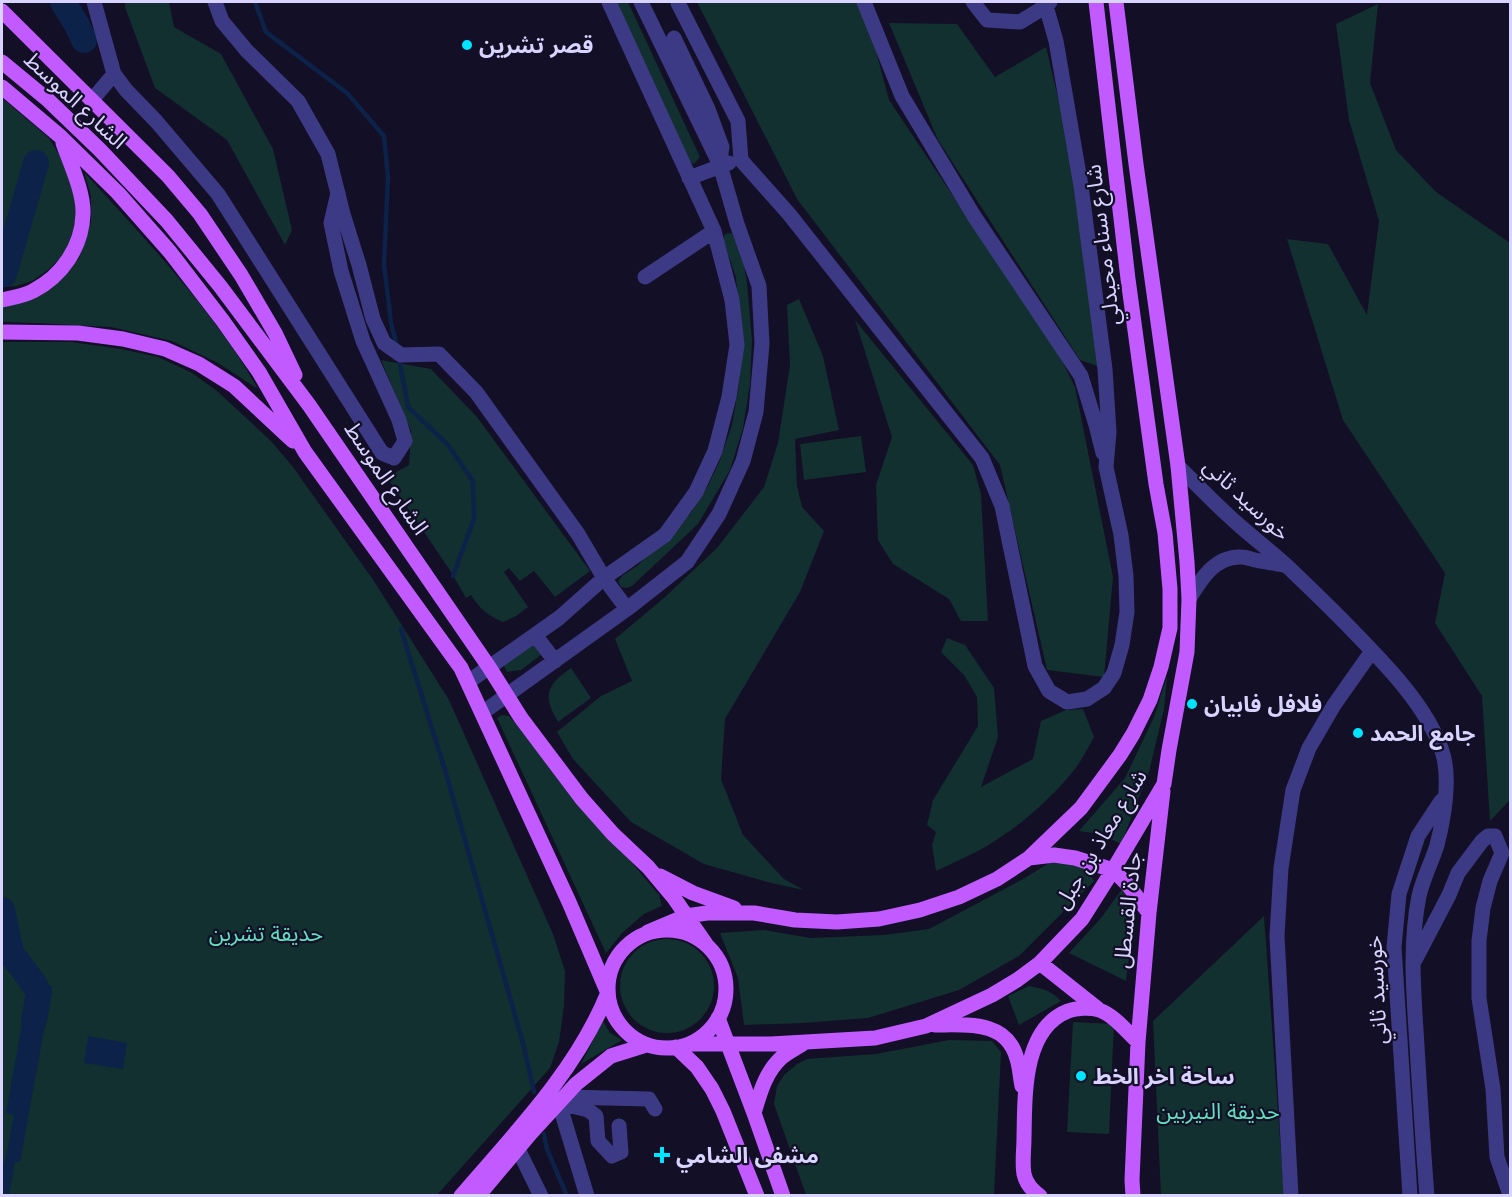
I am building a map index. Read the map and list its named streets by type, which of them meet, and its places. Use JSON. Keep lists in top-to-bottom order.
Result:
{
  "streets": {
    "main road": [
      "الشارع الموسط",
      "شارع سناء محيدلي",
      "شارع معاذ بن جبل",
      "جادة القسطل"
    ],
    "street": ["خورسيد ثاني"]
  },
  "crossings": [
    ["الشارع الموسط", "شارع معاذ بن جبل"],
    ["شارع سناء محيدلي", "خورسيد ثاني"],
    ["شارع سناء محيدلي", "شارع معاذ بن جبل"],
    ["خورسيد ثاني", "شارع معاذ بن جبل"],
    ["شارع معاذ بن جبل", "جادة القسطل"]
  ],
  "parks": ["حديقة تشرين", "حديقة النيربين"],
  "places": {
    "other": [
      "قصر تشرين",
      "فلافل فابيان",
      "جامع الحمد",
      "ساحة اخر الخط"
    ],
    "health": ["مشفى الشامي"]
  }
}
